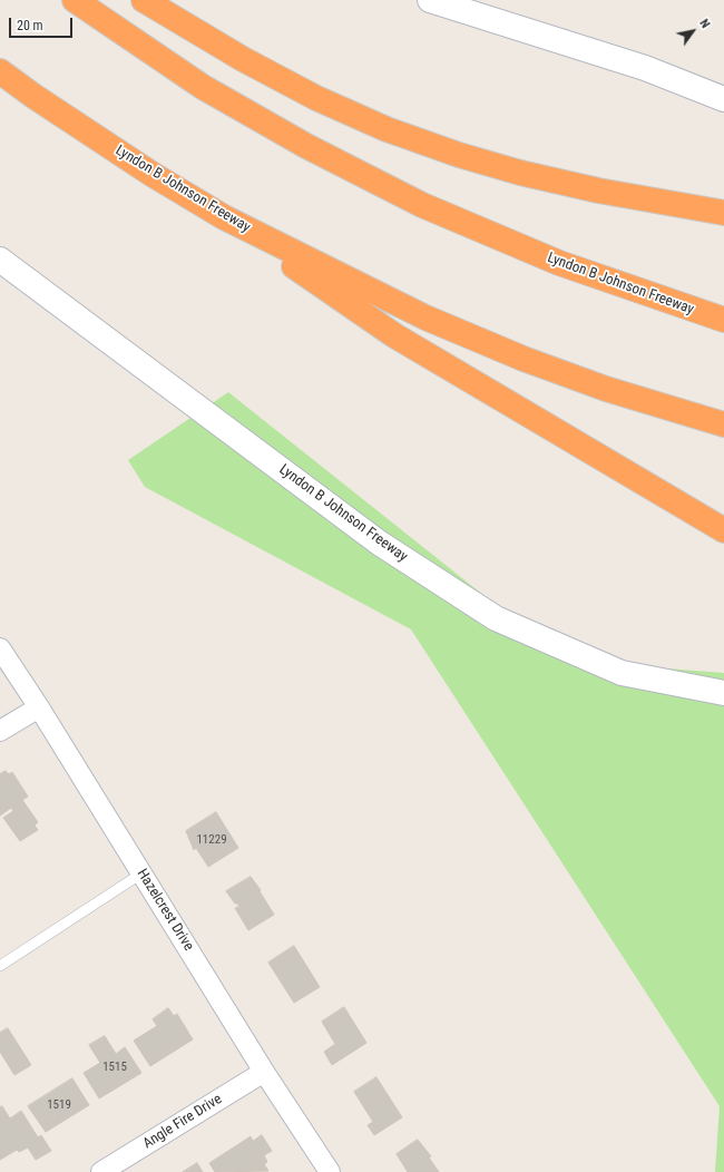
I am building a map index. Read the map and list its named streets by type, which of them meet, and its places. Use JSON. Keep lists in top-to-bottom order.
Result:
{
  "streets": {
    "highway": ["Lyndon B Johnson Freeway"],
    "street": ["Hazelcrest Drive", "Angle Fire Drive"]
  },
  "crossings": [
    ["Hazelcrest Drive", "Angle Fire Drive"]
  ],
  "house_numbers": ["11229", "1515", "1519"],
  "scale_bar": "20 m",
  "north": "top right"
}
